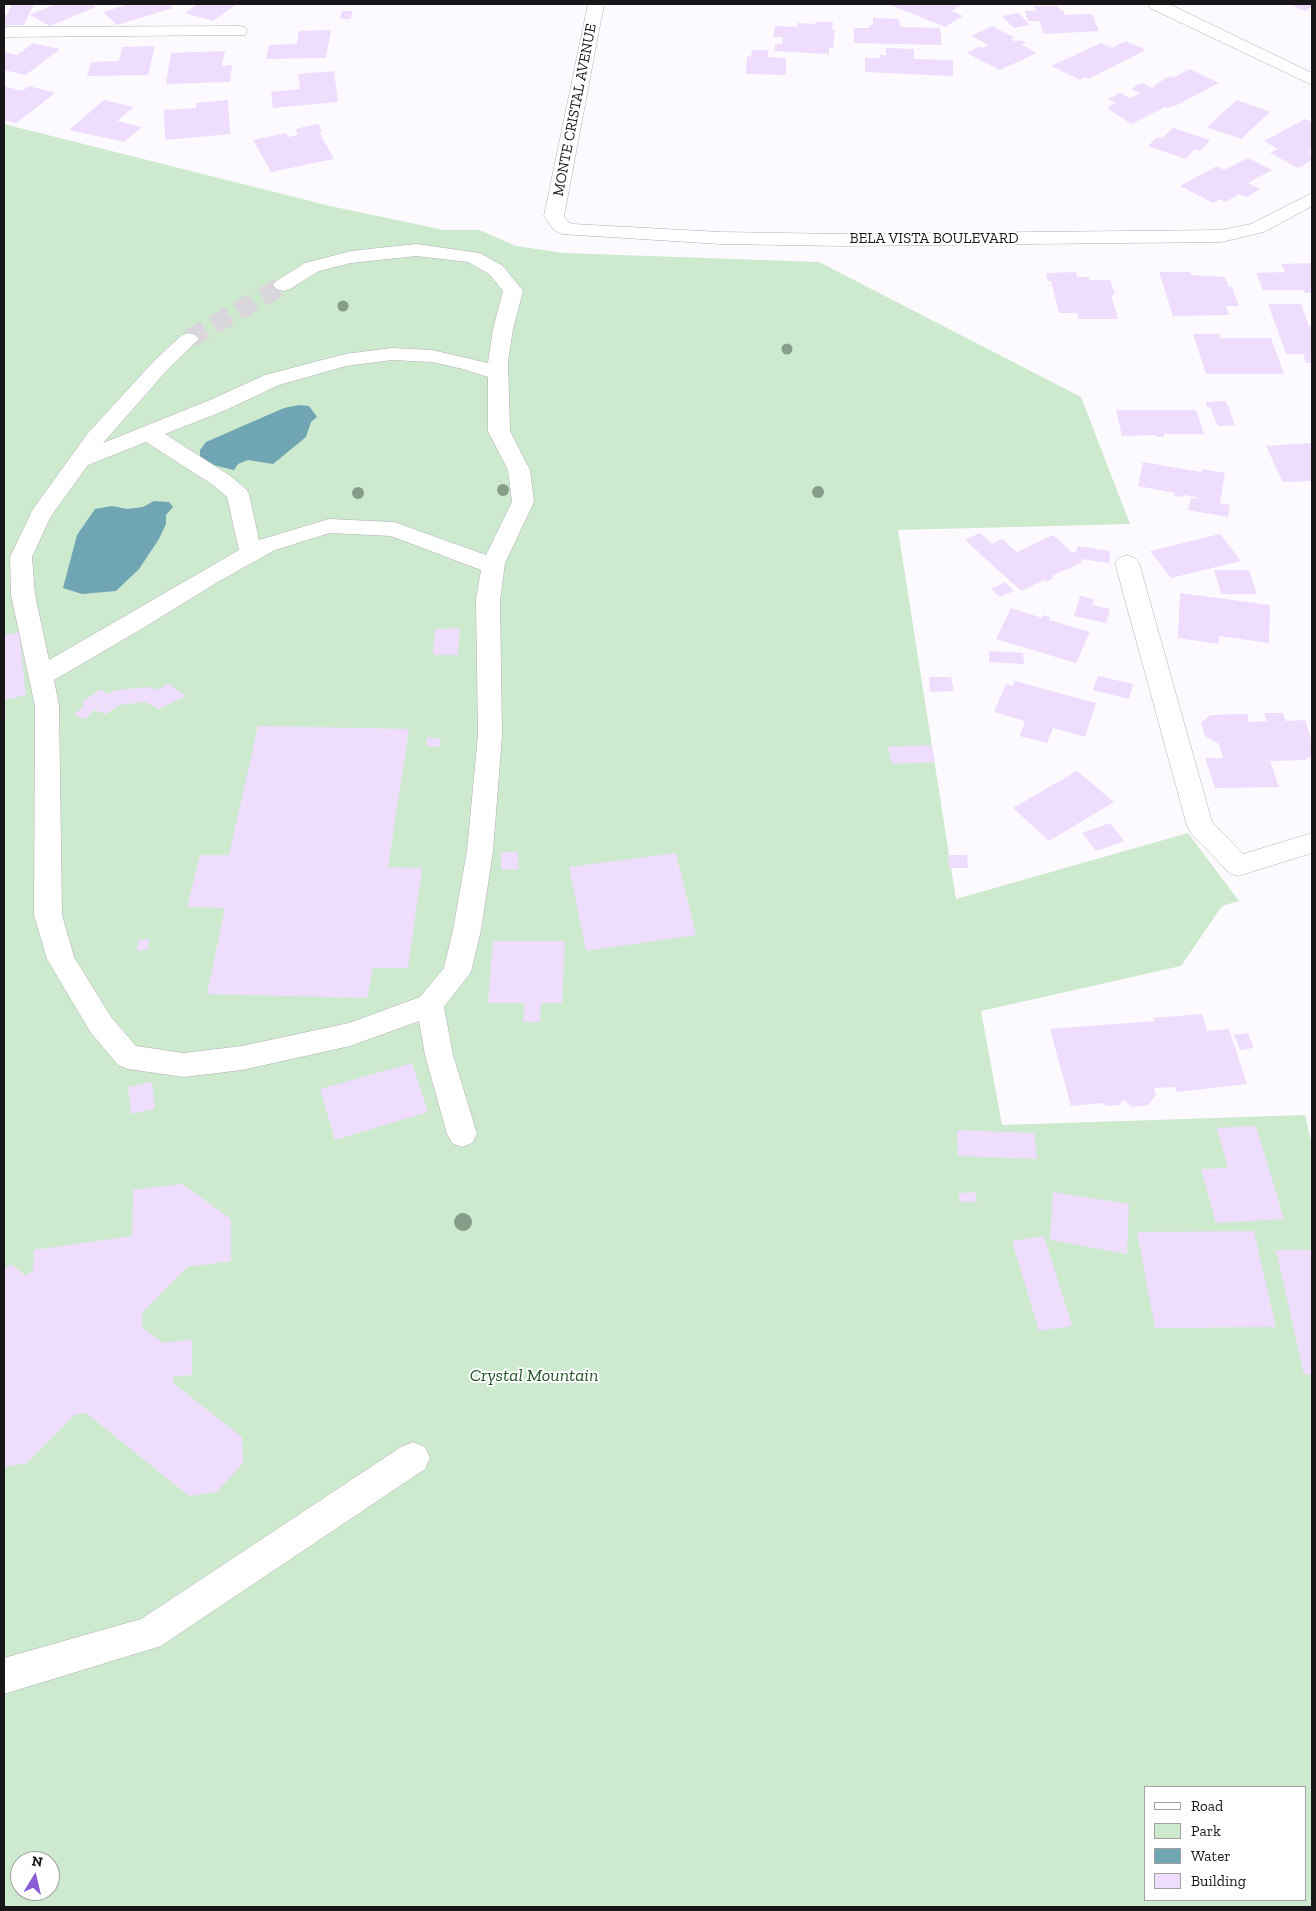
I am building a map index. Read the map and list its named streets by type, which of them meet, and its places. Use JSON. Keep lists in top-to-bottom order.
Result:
{
  "streets": {
    "street": ["MONTE CRISTAL AVENUE", "BELA VISTA BOULEVARD"]
  },
  "crossings": [
    ["MONTE CRISTAL AVENUE", "BELA VISTA BOULEVARD"]
  ],
  "parks": ["Crystal Mountain"],
  "legend": [
    "Road",
    "Park",
    "Water",
    "Building"
  ],
  "north": "top"
}
